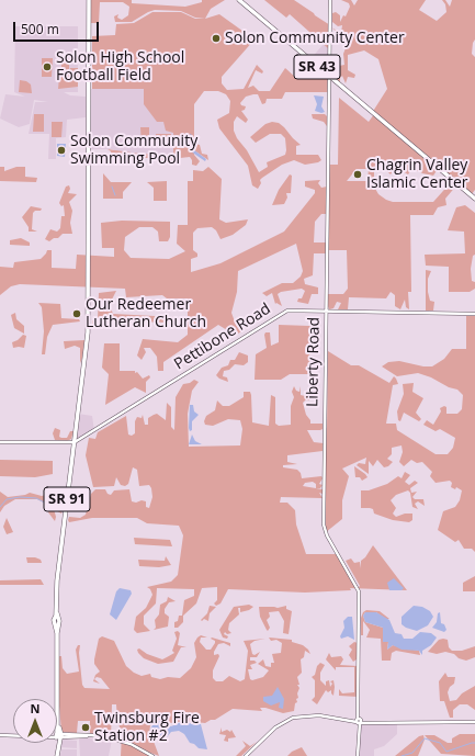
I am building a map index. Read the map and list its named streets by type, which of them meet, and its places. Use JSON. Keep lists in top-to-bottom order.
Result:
{
  "streets": {
    "main road": ["SR 43", "SR 91"],
    "street": ["Pettibone Road", "Liberty Road"]
  },
  "crossings": [
    ["SR 43", "Liberty Road"],
    ["Pettibone Road", "Liberty Road"],
    ["Pettibone Road", "SR 91"]
  ],
  "places": [
    "Solon Community Center",
    "Solon High School Football Field",
    "Solon Community Swimming Pool",
    "Chagrin Valley Islamic Center",
    "Our Redeemer Lutheran Church",
    "Twinsburg Fire Station #2"
  ],
  "scale_bar": "500 m",
  "north": "top"
}
